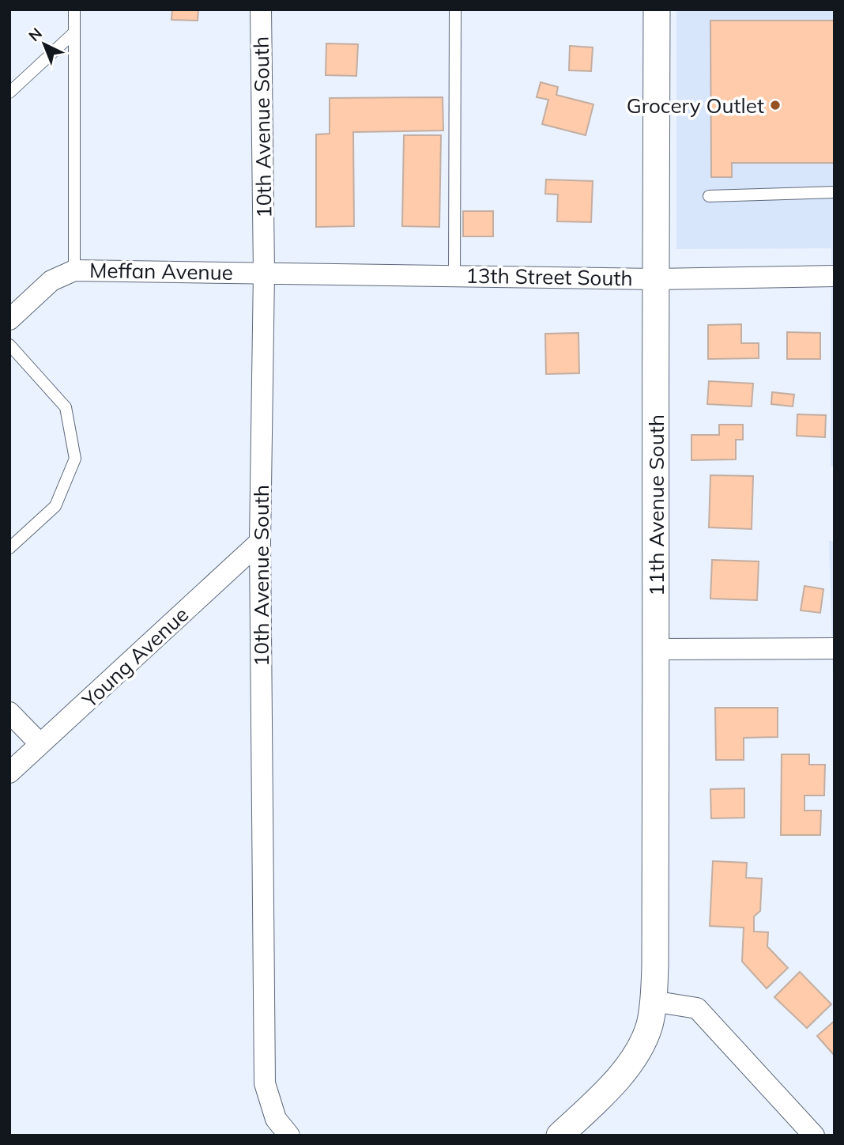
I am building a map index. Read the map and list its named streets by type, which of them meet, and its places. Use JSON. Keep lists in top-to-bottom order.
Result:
{
  "streets": {
    "street": [
      "10th Avenue South",
      "Meffan Avenue",
      "13th Street South",
      "11th Avenue South",
      "Young Avenue"
    ]
  },
  "crossings": [
    ["10th Avenue South", "Meffan Avenue"],
    ["10th Avenue South", "13th Street South"],
    ["10th Avenue South", "Young Avenue"],
    ["Meffan Avenue", "13th Street South"],
    ["13th Street South", "11th Avenue South"]
  ],
  "places": ["Grocery Outlet"],
  "north": "top left"
}
